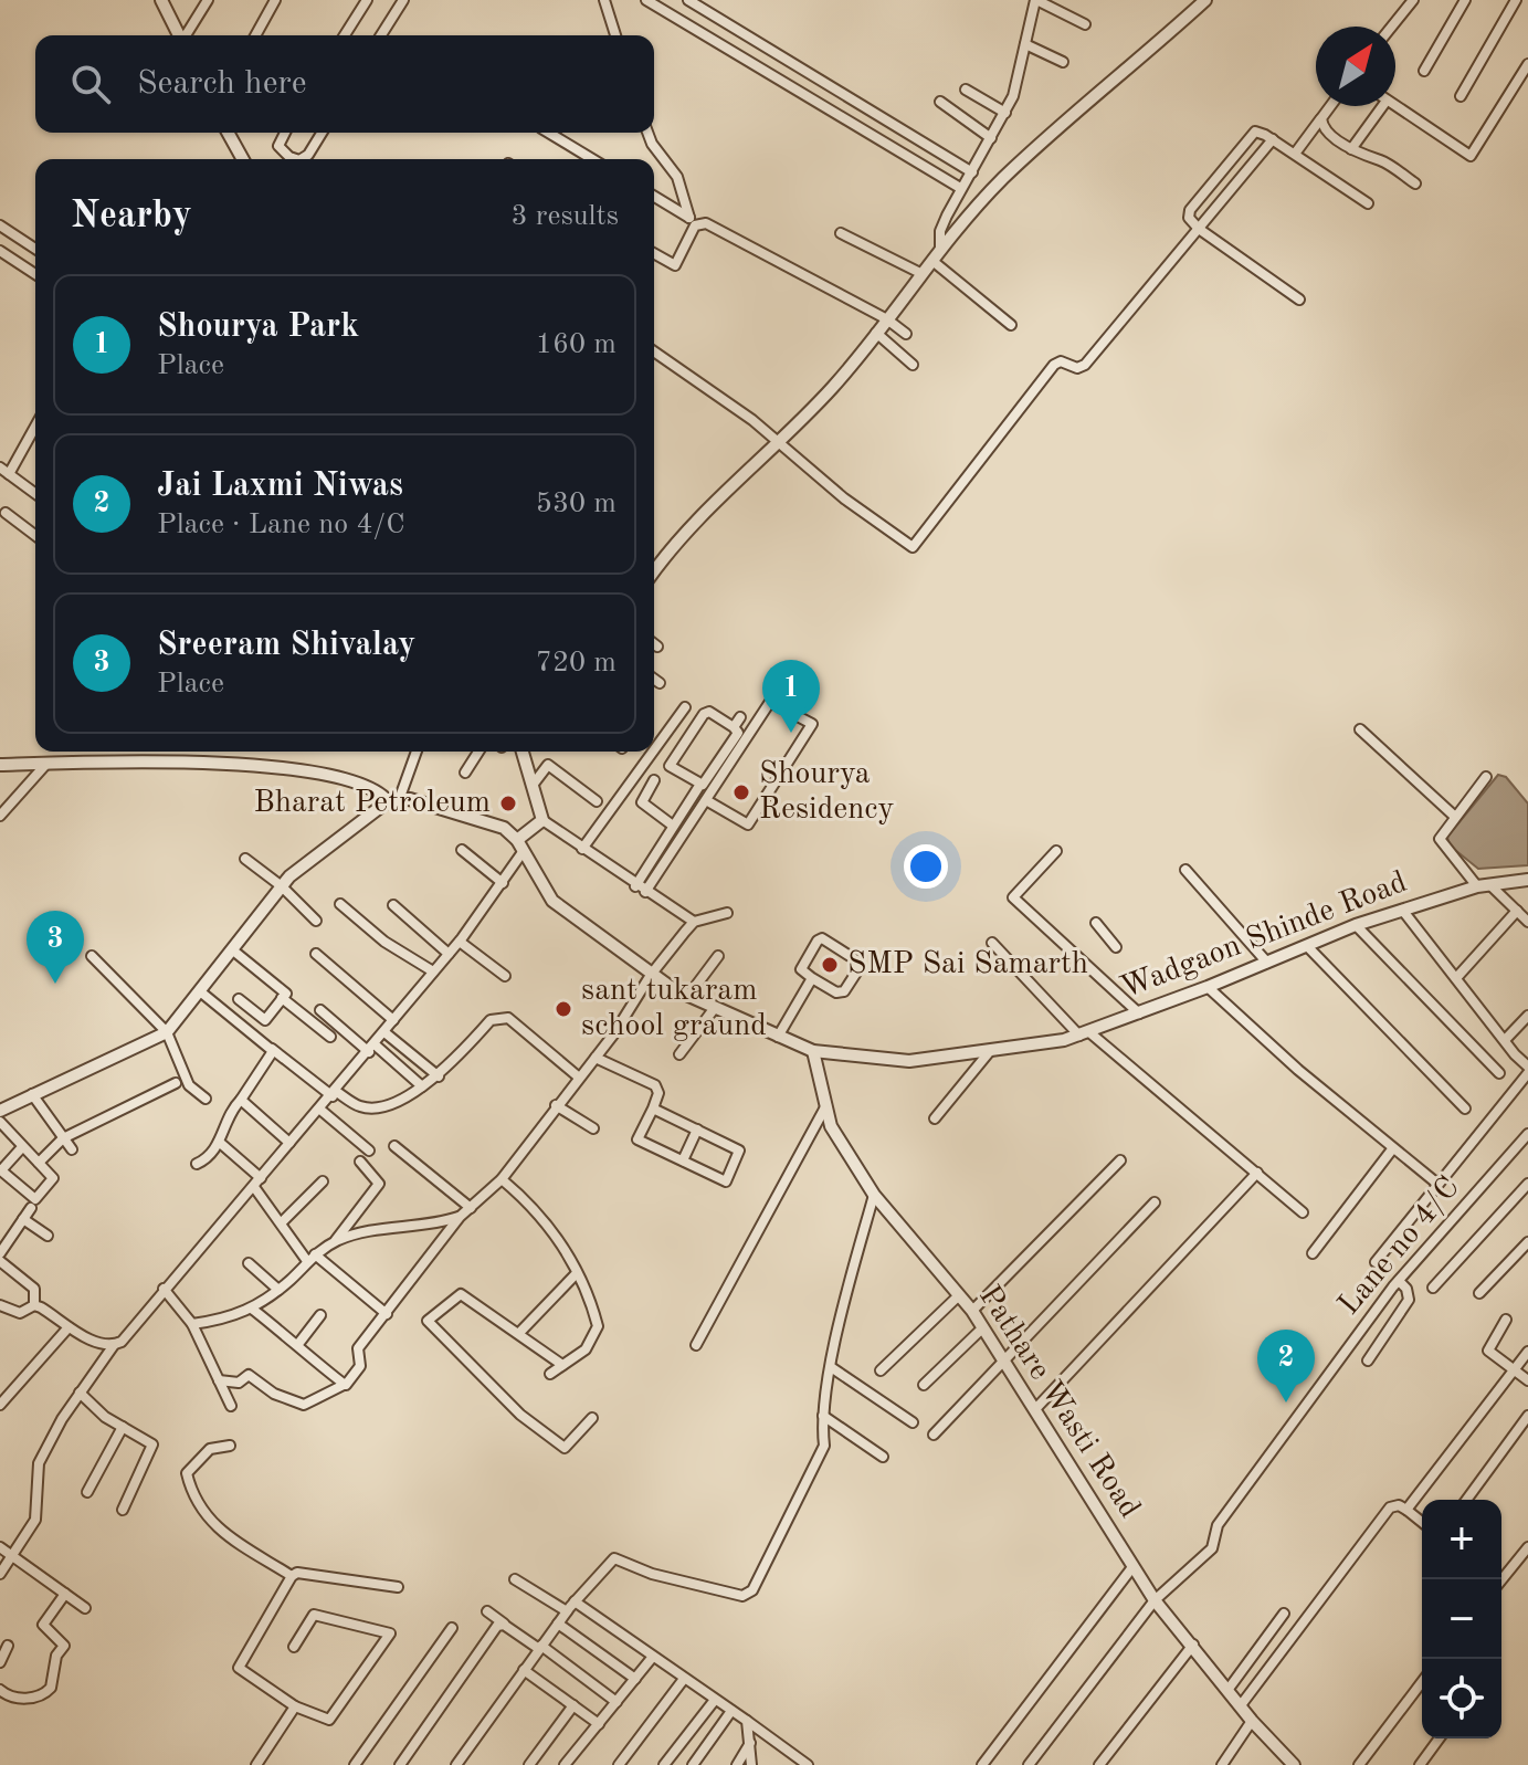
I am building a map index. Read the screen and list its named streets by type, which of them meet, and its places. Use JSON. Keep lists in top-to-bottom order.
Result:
{
  "streets": {
    "street": ["Wadgaon Shinde Road", "Lane no 4/C", "Pathare Wasti Road"]
  },
  "crossings": [
    ["Wadgaon Shinde Road", "Pathare Wasti Road"],
    ["Lane no 4/C", "Pathare Wasti Road"]
  ],
  "places": [
    "Shourya Residency",
    "Bharat Petroleum",
    "SMP Sai Samarth",
    "sant tukaram school graund"
  ],
  "north": "top right",
  "page": {
    "search": "Search here",
    "heading": ["Nearby", "3 results"],
    "list": [
      {
        "mark": "1",
        "name": "Shourya Park",
        "note": "Place",
        "value": "160 m"
      },
      {
        "mark": "2",
        "name": "Jai Laxmi Niwas",
        "note": "Place · Lane no 4/C",
        "value": "530 m"
      },
      {
        "mark": "3",
        "name": "Sreeram Shivalay",
        "note": "Place",
        "value": "720 m"
      }
    ],
    "pins": ["1", "3", "2"],
    "map_buttons": ["+", "−"]
  }
}
